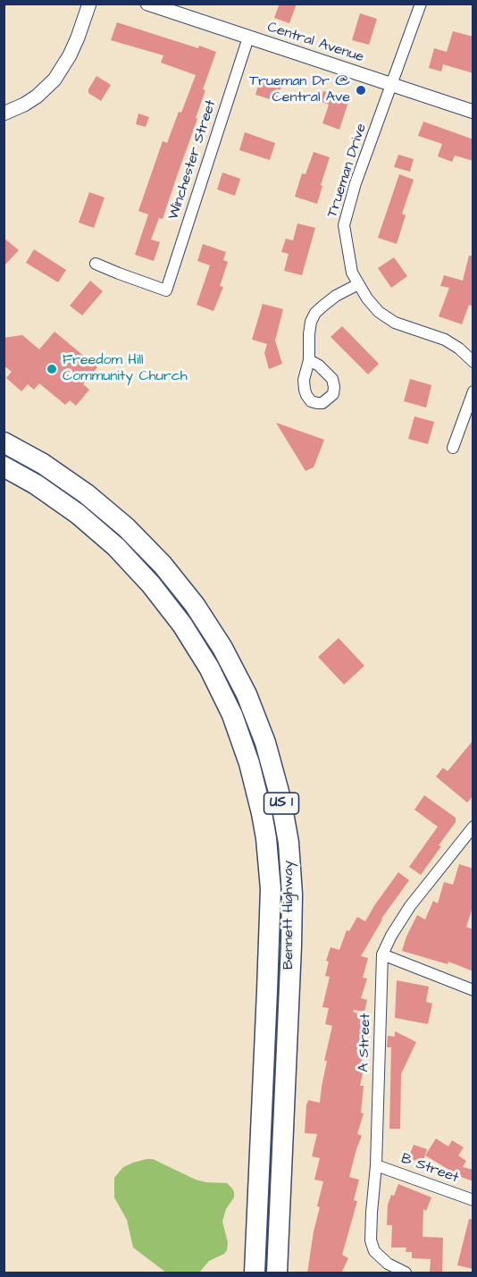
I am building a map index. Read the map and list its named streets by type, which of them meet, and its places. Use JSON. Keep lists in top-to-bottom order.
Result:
{
  "streets": {
    "highway": ["US 1", "Bennett Highway"],
    "street": [
      "Central Avenue",
      "Winchester Street",
      "Trueman Drive",
      "A Street",
      "B Street"
    ]
  },
  "crossings": [
    ["Central Avenue", "Winchester Street"],
    ["Central Avenue", "Trueman Drive"],
    ["A Street", "B Street"]
  ],
  "places": ["Trueman Dr @ Central Ave", "Freedom Hill Community Church"]
}
